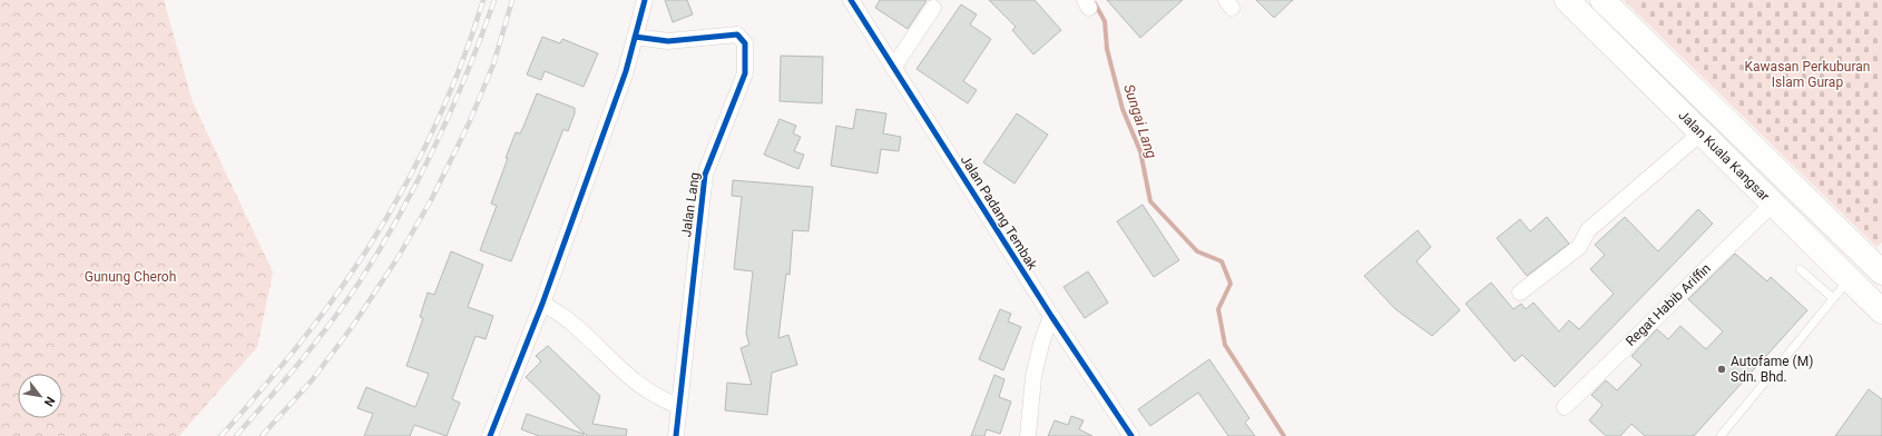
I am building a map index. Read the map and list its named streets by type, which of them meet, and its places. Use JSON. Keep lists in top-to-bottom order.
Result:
{
  "streets": {
    "highway": ["Jalan Kuala Kangsar"],
    "street": ["Jalan Lang", "Jalan Padang Tembak", "Regat Habib Ariffin"]
  },
  "crossings": [
    ["Jalan Kuala Kangsar", "Regat Habib Ariffin"]
  ],
  "water": ["Sungai Lang"],
  "parks": ["Kawasan Perkuburan Islam Gurap", "Gunung Cheroh"],
  "places": ["Autofame (M) Sdn. Bhd."],
  "north": "bottom right"
}
